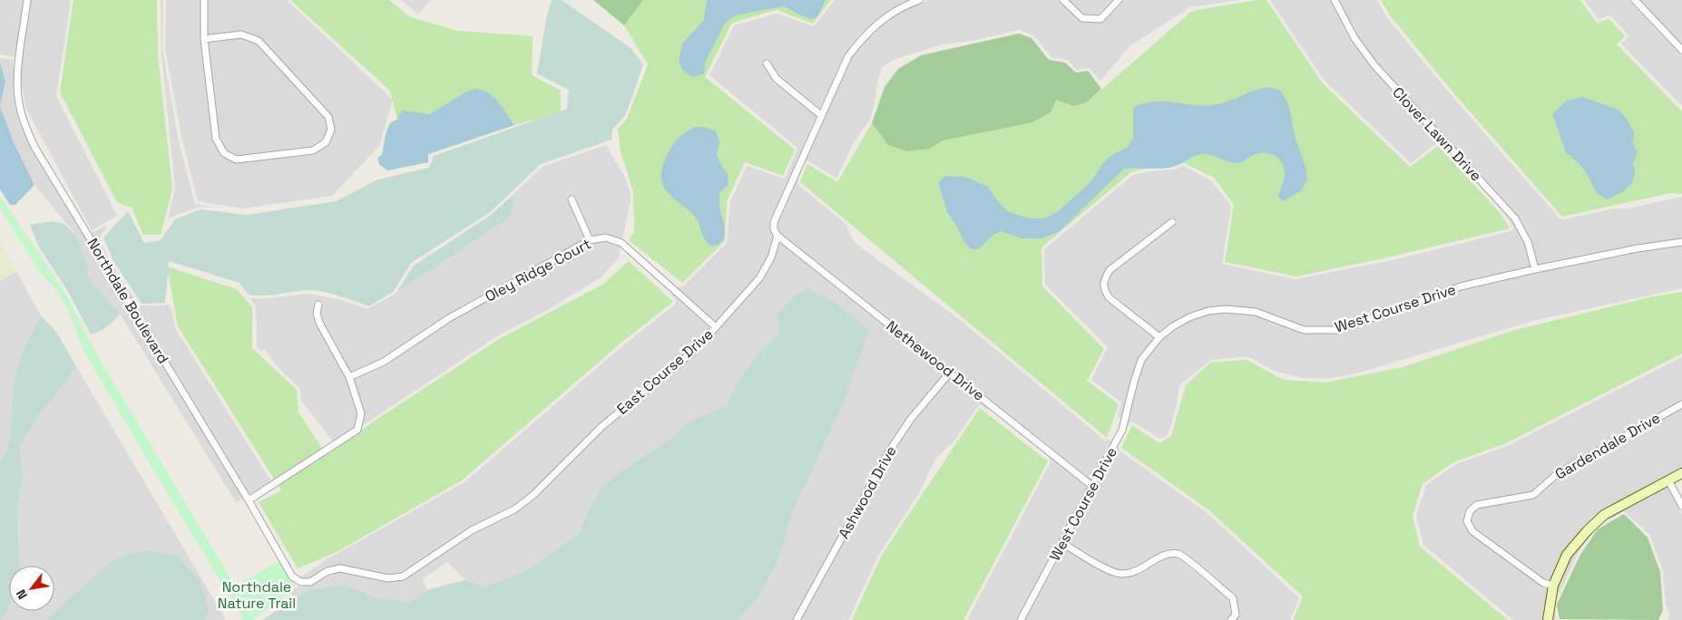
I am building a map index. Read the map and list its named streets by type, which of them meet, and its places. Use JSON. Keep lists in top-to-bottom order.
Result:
{
  "streets": {
    "street": [
      "Clover Lawn Drive",
      "Oley Ridge Court",
      "Northdale Boulevard",
      "West Course Drive",
      "Nethewood Drive",
      "East Course Drive",
      "Gardendale Drive",
      "Ashwood Drive"
    ]
  },
  "crossings": [
    ["Clover Lawn Drive", "West Course Drive"],
    ["Oley Ridge Court", "East Course Drive"],
    ["Northdale Boulevard", "East Course Drive"],
    ["West Course Drive", "Nethewood Drive"],
    ["Nethewood Drive", "East Course Drive"],
    ["Nethewood Drive", "Ashwood Drive"]
  ],
  "parks": ["Northdale Nature Trail"],
  "north": "bottom left"
}
